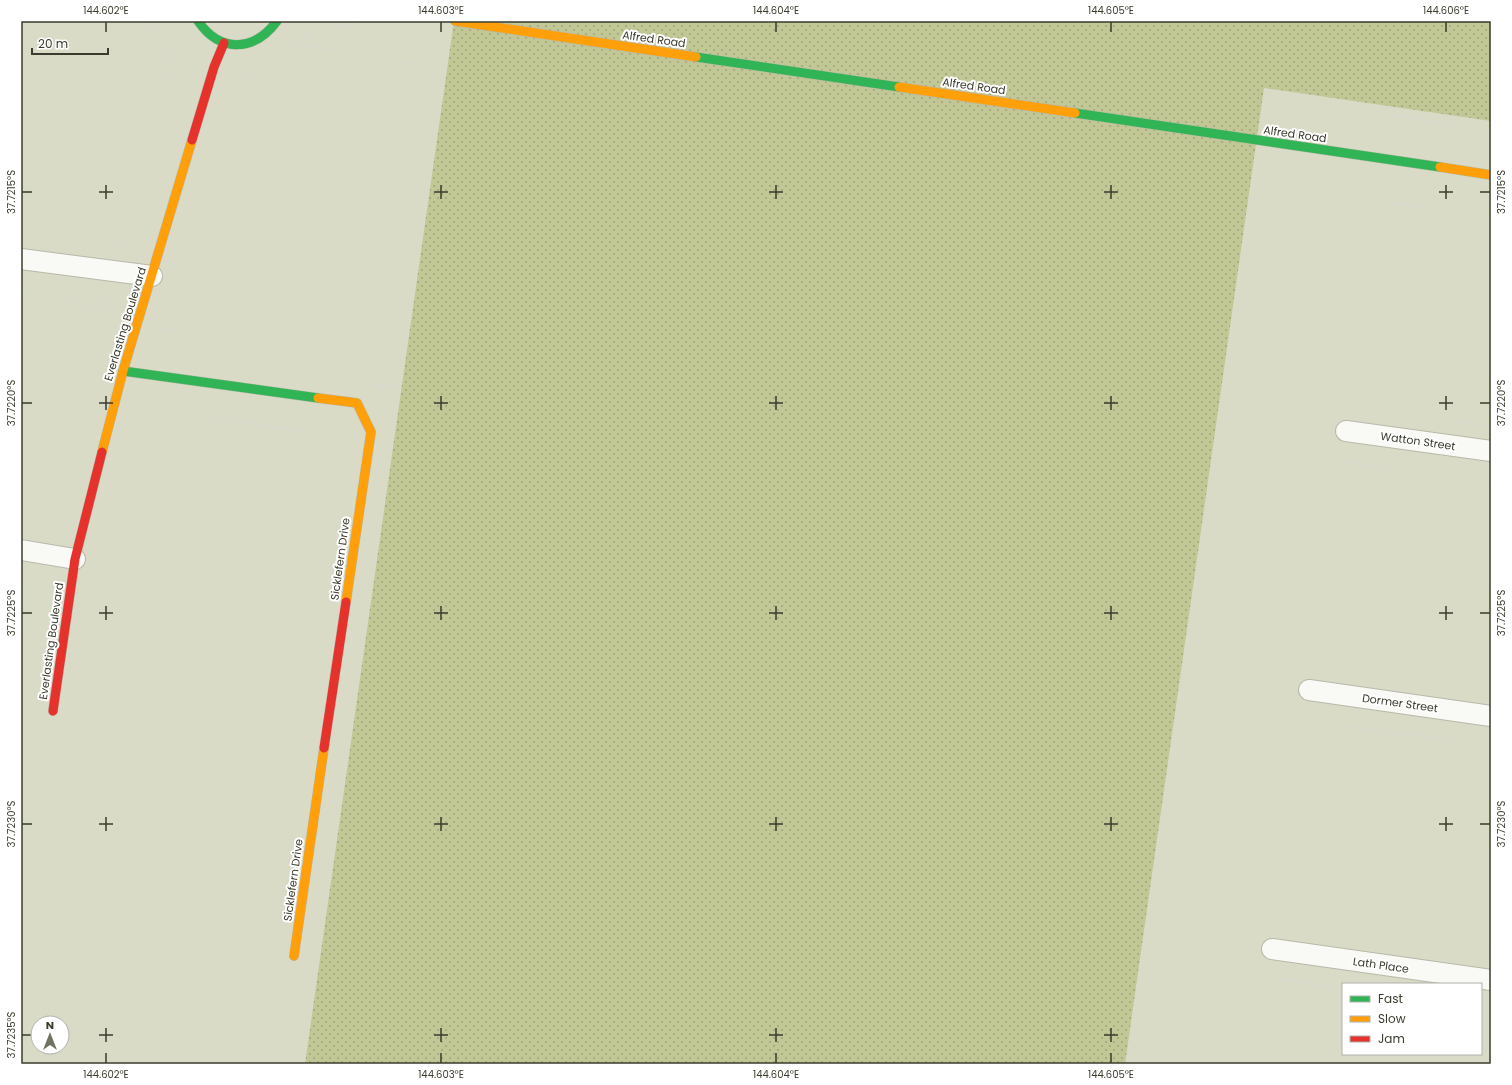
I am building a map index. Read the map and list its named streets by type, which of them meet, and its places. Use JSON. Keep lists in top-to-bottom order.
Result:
{
  "streets": {
    "street": [
      "Alfred Road",
      "Everlasting Boulevard",
      "Watton Street",
      "Sicklefern Drive",
      "Dormer Street",
      "Lath Place"
    ]
  },
  "crossings": [
    ["Everlasting Boulevard", "Sicklefern Drive"]
  ],
  "legend": ["Fast", "Slow", "Jam"],
  "scale_bar": "20 m",
  "north": "top",
  "coordinates": [
    "144.602°E",
    "144.603°E",
    "144.604°E",
    "144.605°E",
    "144.606°E",
    "37.7215°S",
    "37.7220°S",
    "37.7225°S",
    "37.7230°S",
    "37.7235°S"
  ]
}
